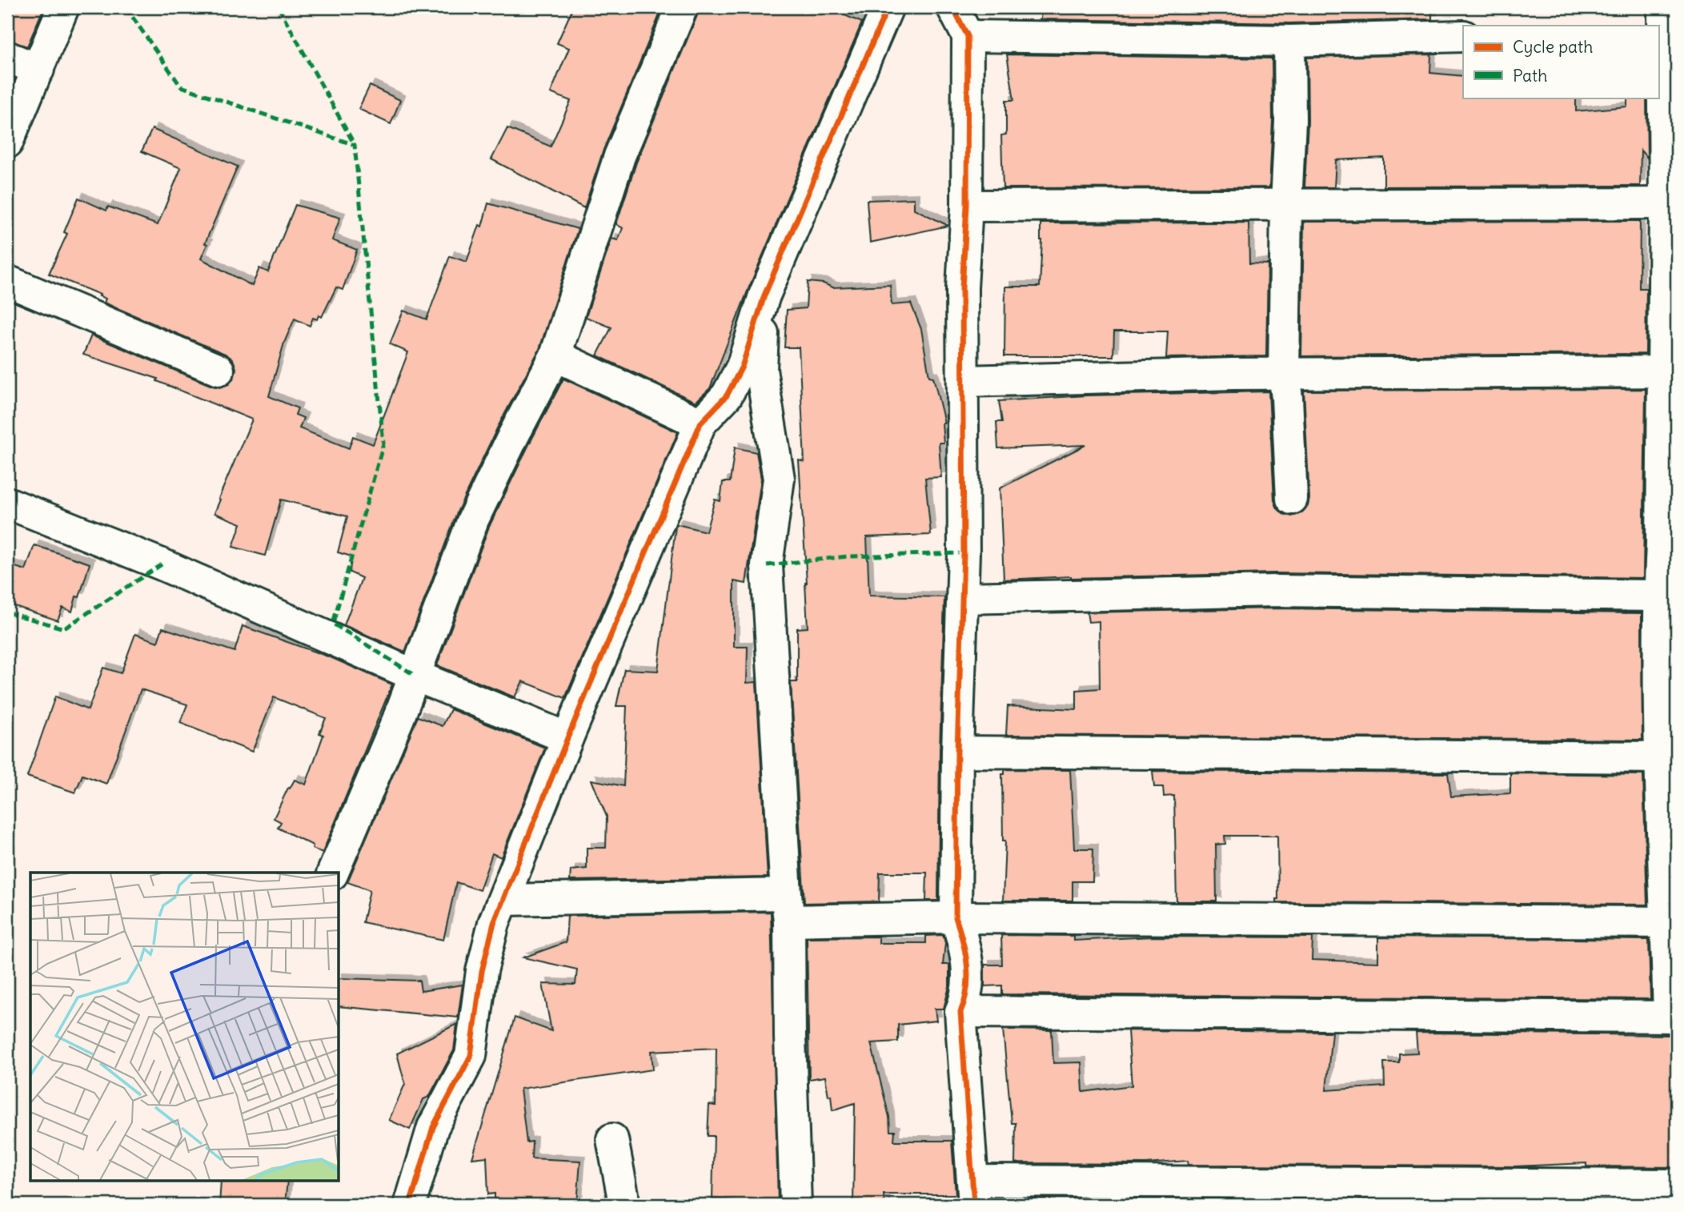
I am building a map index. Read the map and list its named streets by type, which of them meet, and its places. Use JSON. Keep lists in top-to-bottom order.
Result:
{
  "legend": ["Cycle path", "Path"]
}
